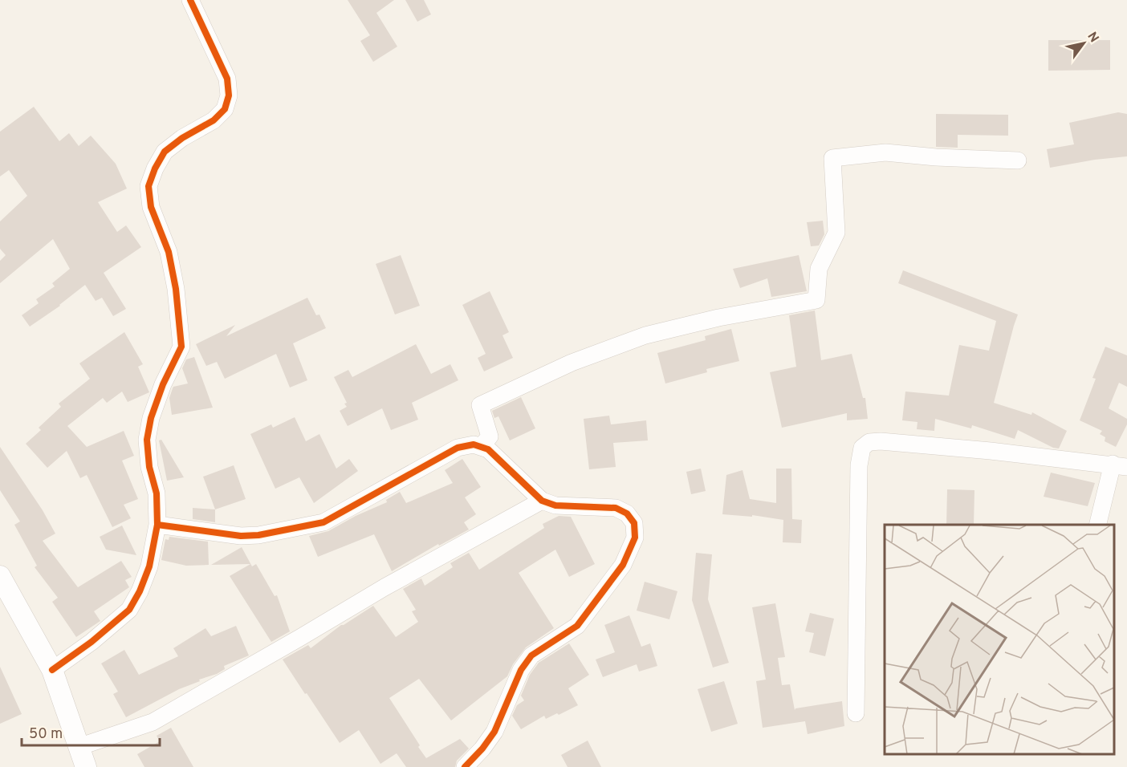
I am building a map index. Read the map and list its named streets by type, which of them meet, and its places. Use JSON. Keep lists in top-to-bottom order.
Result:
{
  "scale_bar": "50 m",
  "north": "top right"
}
